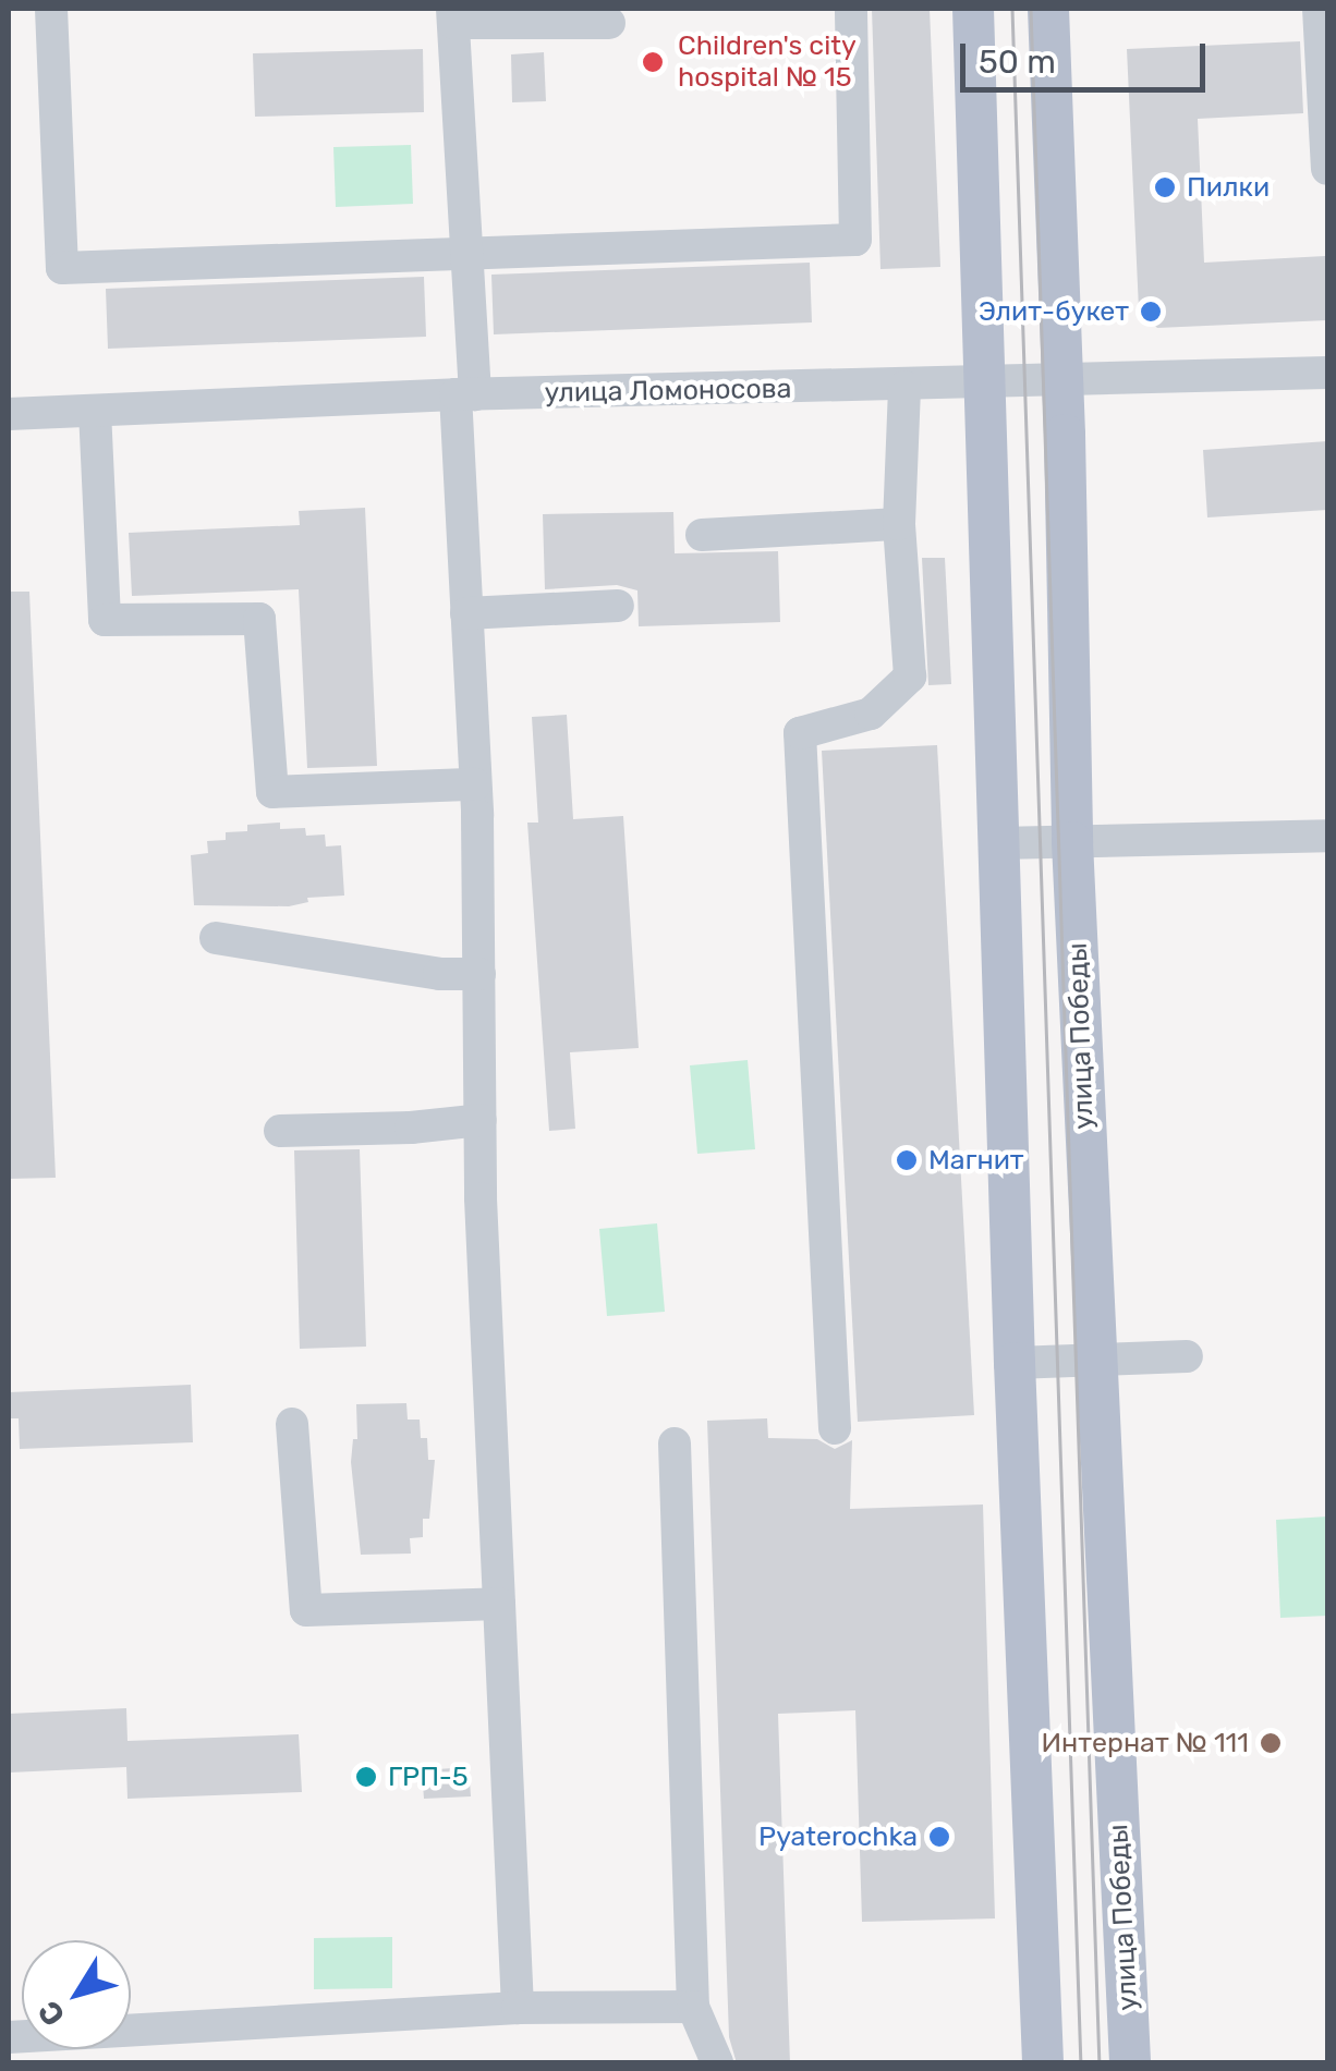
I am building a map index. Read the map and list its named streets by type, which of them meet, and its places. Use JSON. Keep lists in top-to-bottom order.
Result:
{
  "streets": {
    "main road": ["улица Победы"],
    "street": ["улица Ломоносова"]
  },
  "crossings": [
    ["улица Ломоносова", "улица Победы"]
  ],
  "places": [
    "Children's city hospital № 15",
    "Пилки",
    "Элит-букет",
    "Магнит",
    "Интернат № 111",
    "ГРП-5",
    "Pyaterochka"
  ],
  "scale_bar": "50 m",
  "north": "bottom left"
}
